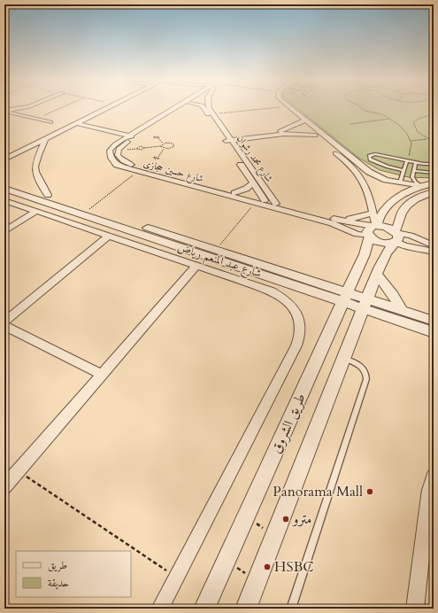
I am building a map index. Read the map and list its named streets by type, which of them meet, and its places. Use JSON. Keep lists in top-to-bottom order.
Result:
{
  "streets": {
    "street": [
      "شارع محمد رشوان",
      "شارع حسين حجازى",
      "شارع عبد المنعم رياض",
      "طريق الشروق"
    ]
  },
  "crossings": [
    ["شارع محمد رشوان", "شارع حسين حجازى"],
    ["شارع حسين حجازى", "طريق الشروق"],
    ["شارع عبد المنعم رياض", "طريق الشروق"]
  ],
  "places": ["Panorama Mall", "مترو", "HSBC"],
  "legend": ["طريق", "حديقة"]
}
